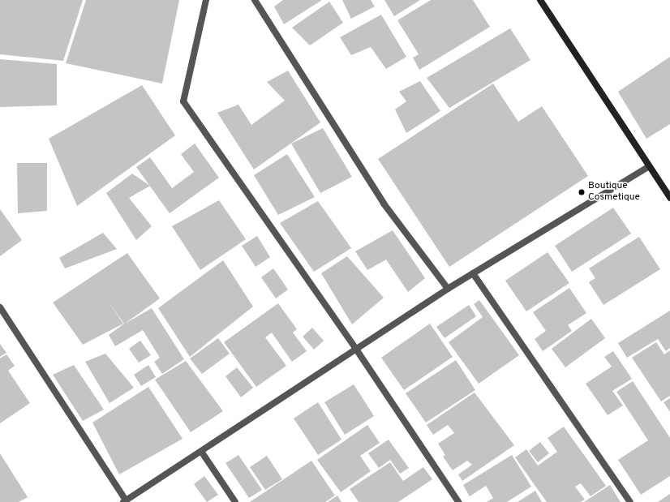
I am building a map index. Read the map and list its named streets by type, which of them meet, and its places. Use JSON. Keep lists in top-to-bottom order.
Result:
{
  "places": ["Boutique Cosmetique"]
}
